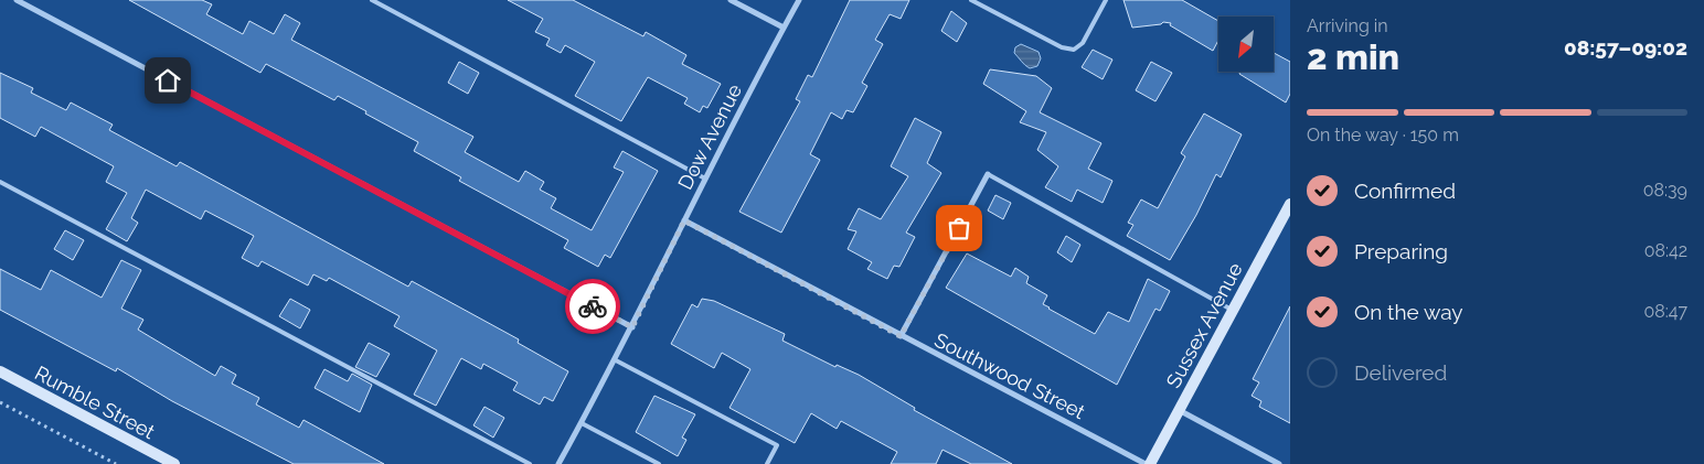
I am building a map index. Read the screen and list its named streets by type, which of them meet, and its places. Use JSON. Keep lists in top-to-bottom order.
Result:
{
  "streets": {
    "street": [
      "Dow Avenue",
      "Sussex Avenue",
      "Southwood Street",
      "Rumble Street"
    ]
  },
  "crossings": [
    ["Dow Avenue", "Southwood Street"],
    ["Sussex Avenue", "Southwood Street"]
  ],
  "north": "bottom left",
  "page": {
    "heading": ["2 min", "Arriving in", "08:57–09:02"],
    "bar": "On the way · 150 m",
    "list": [
      ["Confirmed", "08:39"],
      ["Preparing", "08:42"],
      ["On the way", "08:47"],
      "Delivered"
    ]
  }
}
